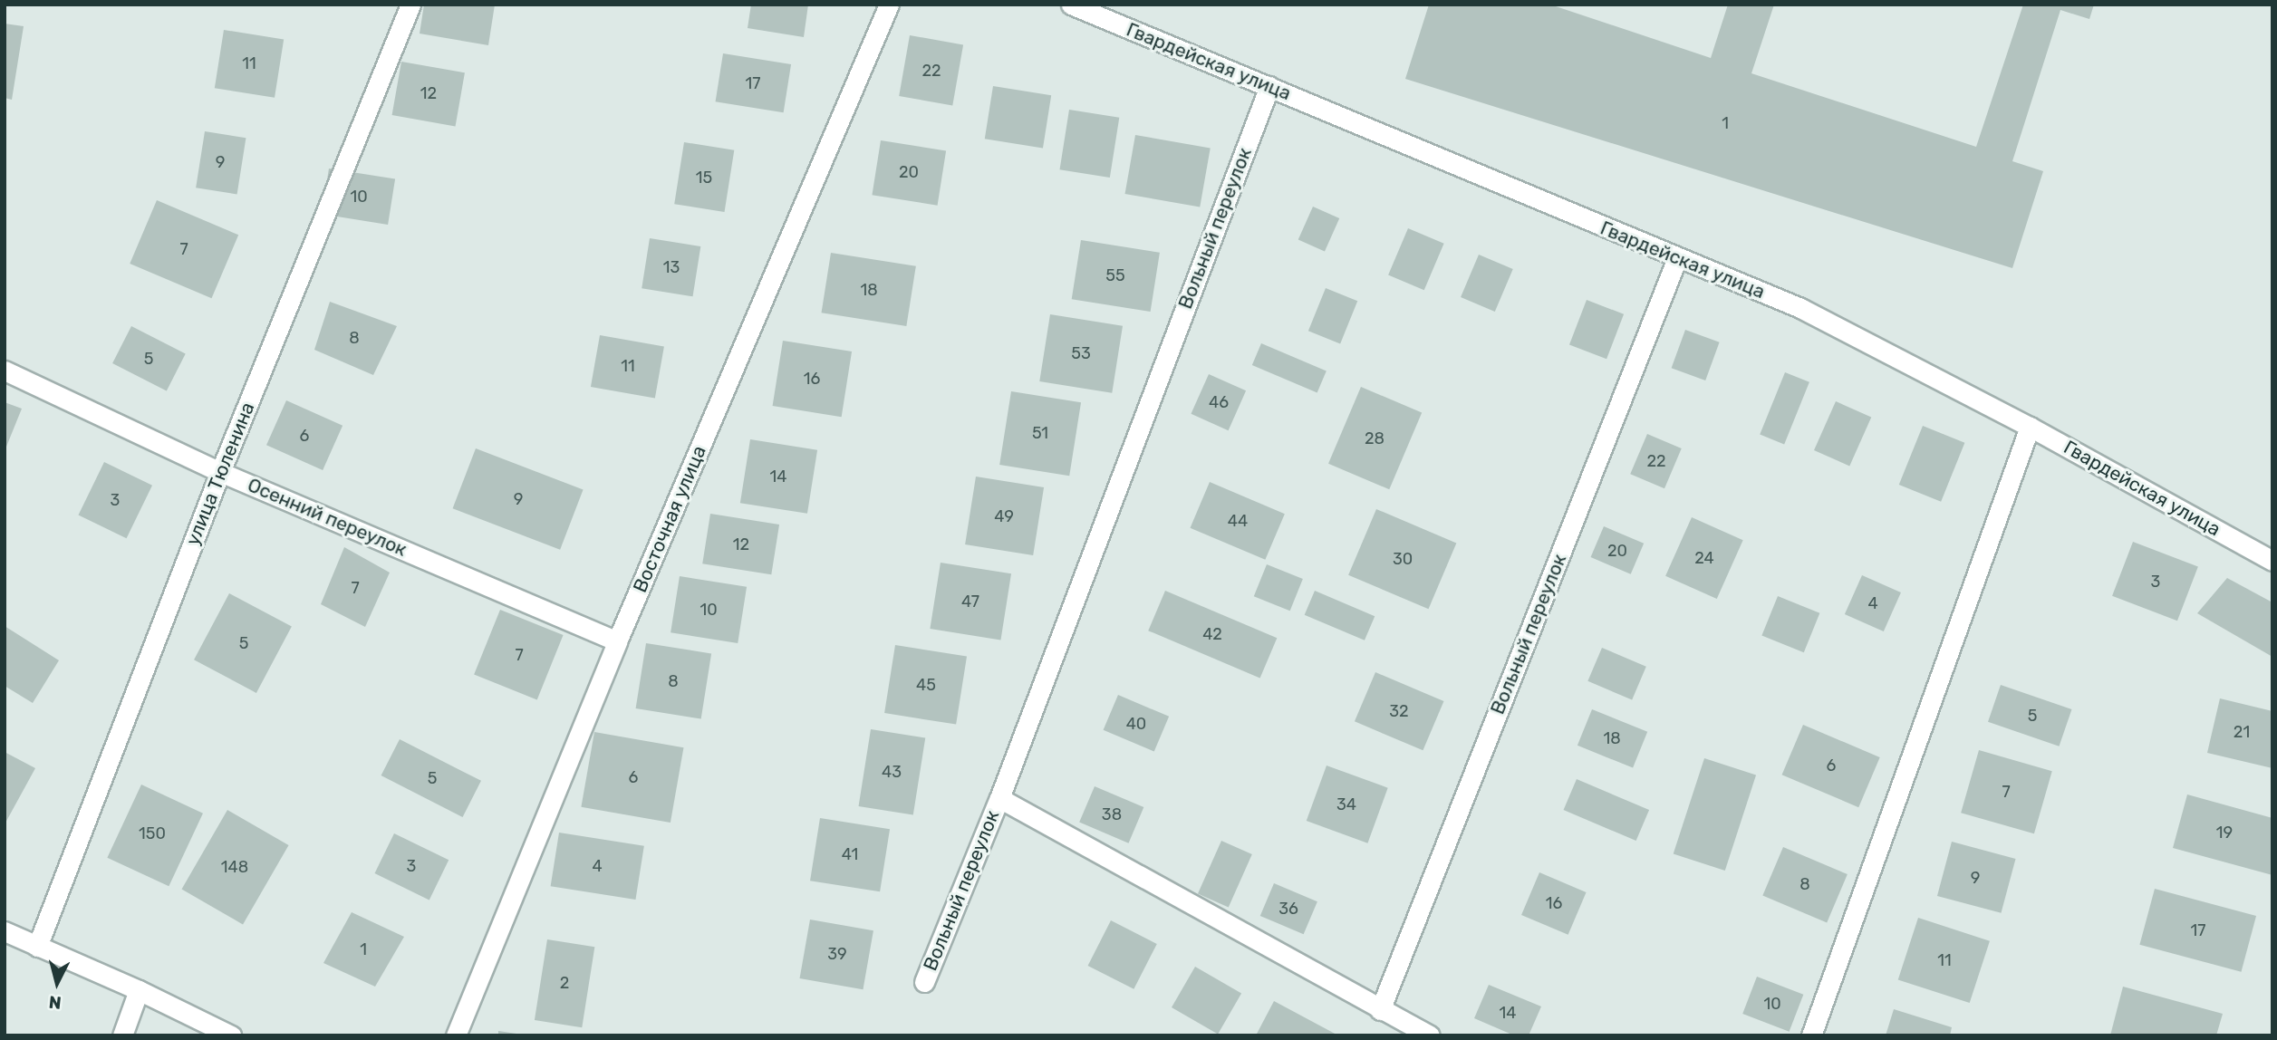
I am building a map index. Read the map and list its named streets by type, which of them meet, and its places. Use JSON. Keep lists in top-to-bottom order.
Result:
{
  "streets": {
    "street": [
      "Гвардейская улица",
      "Вольный переулок",
      "улица Тюленина",
      "Осенний переулок",
      "Восточная улица"
    ]
  },
  "crossings": [
    ["Гвардейская улица", "Вольный переулок"],
    ["улица Тюленина", "Осенний переулок"],
    ["Осенний переулок", "Восточная улица"]
  ],
  "house_numbers": [
    "11",
    "22",
    "17",
    "12",
    "1",
    "9",
    "20",
    "15",
    "10",
    "7",
    "13",
    "55",
    "18",
    "8",
    "53",
    "5",
    "11",
    "16",
    "46",
    "51",
    "6",
    "28",
    "22",
    "14",
    "9",
    "3",
    "49",
    "44",
    "12",
    "20",
    "24",
    "30",
    "3",
    "7",
    "47",
    "4",
    "10",
    "42",
    "5",
    "7",
    "8",
    "45",
    "32",
    "5",
    "40",
    "21",
    "18",
    "6",
    "43",
    "6",
    "5",
    "7",
    "34",
    "38",
    "19",
    "150",
    "41",
    "3",
    "4",
    "148",
    "9",
    "8",
    "16",
    "36",
    "17",
    "1",
    "39",
    "11",
    "2",
    "10",
    "14"
  ],
  "north": "bottom"
}
